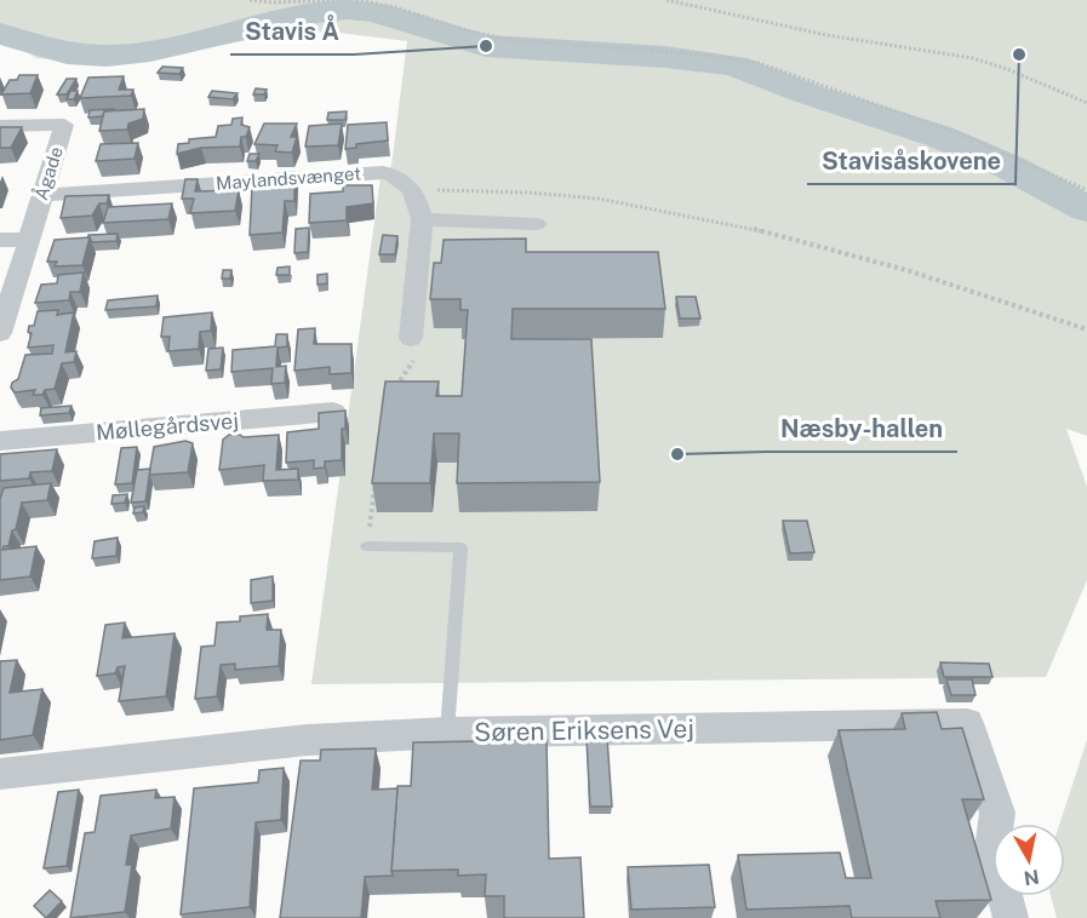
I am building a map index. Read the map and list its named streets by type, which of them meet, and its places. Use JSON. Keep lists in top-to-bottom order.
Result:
{
  "streets": {
    "street": [
      "Ågade",
      "Maylandsvænget",
      "Møllegårdsvej",
      "Søren Eriksens Vej"
    ]
  },
  "crossings": [
    ["Ågade", "Maylandsvænget"]
  ],
  "places": ["Stavis Å", "Stavisåskovene", "Næsby-hallen"],
  "north": "bottom"
}
